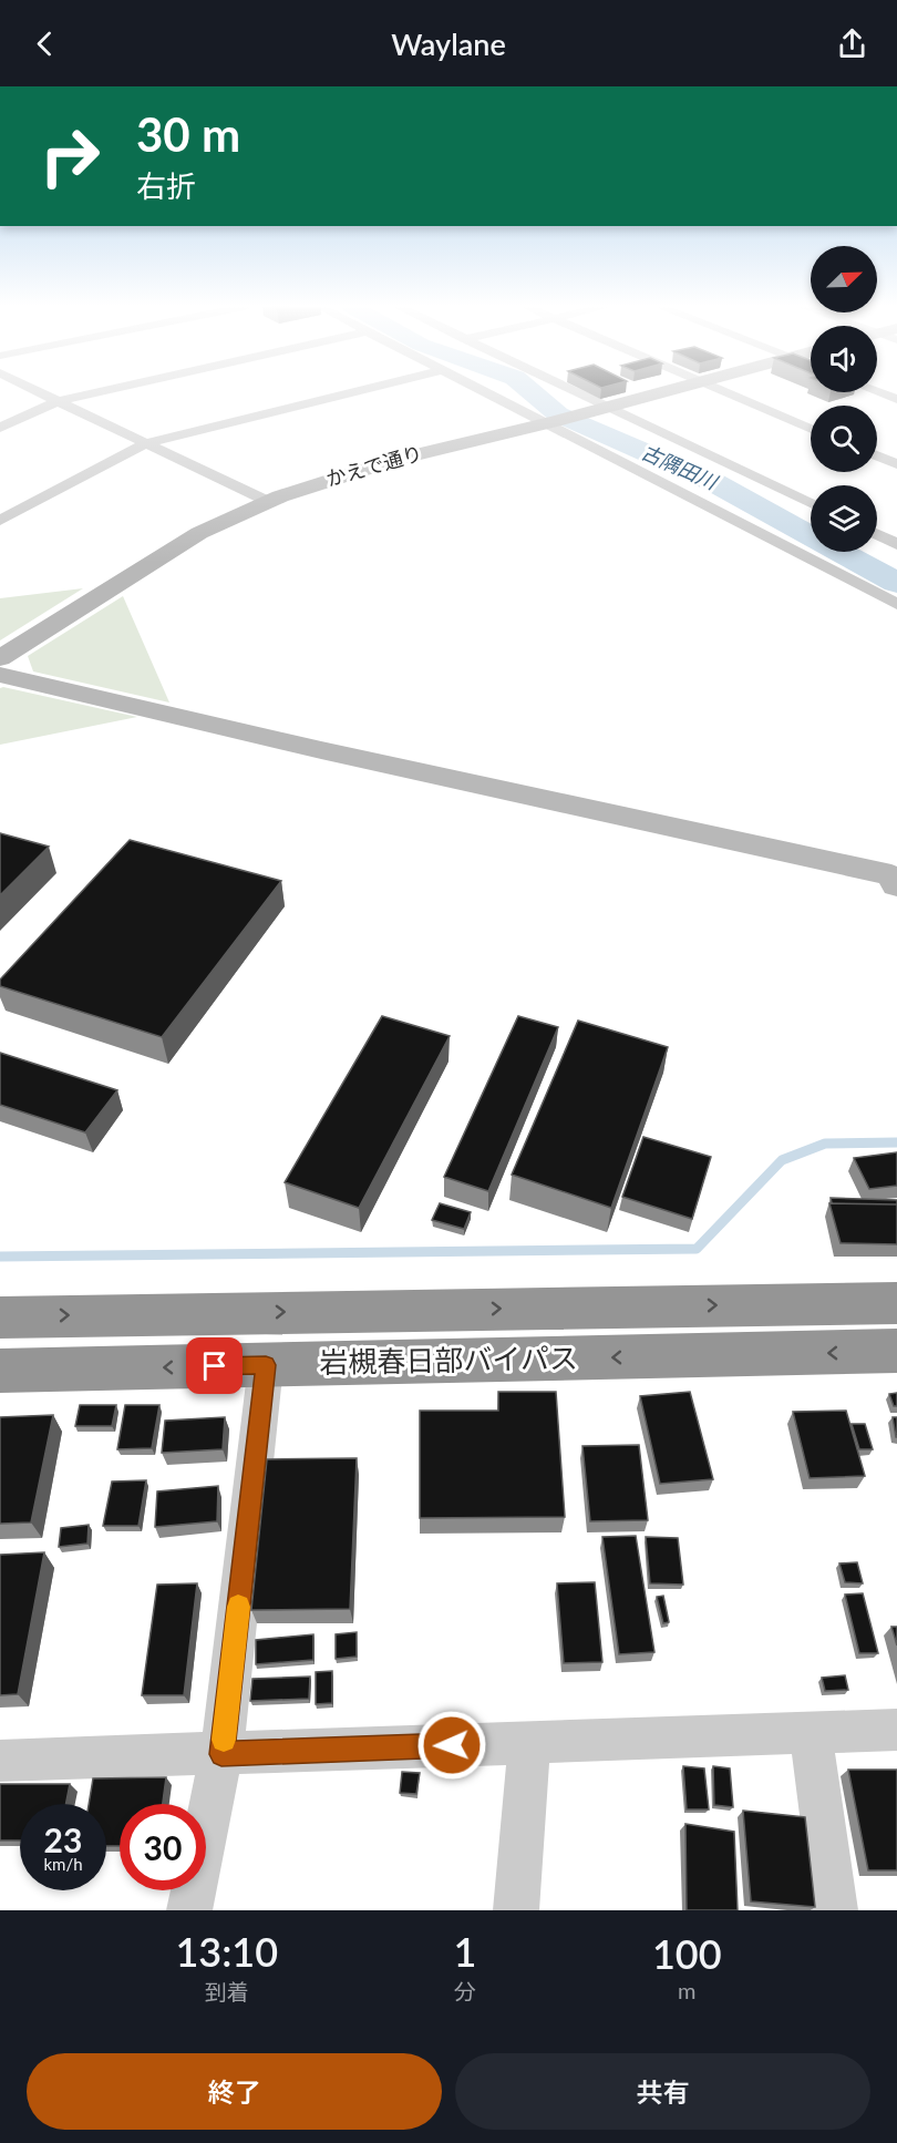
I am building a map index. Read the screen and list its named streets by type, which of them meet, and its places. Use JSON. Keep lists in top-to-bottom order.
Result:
{
  "streets": {
    "highway": ["岩槻春日部バイパス"],
    "street": ["かえで通り"]
  },
  "water": ["古隅田川"],
  "north": "top right",
  "page": {
    "header": "Waylane",
    "turn": ["30 m", "右折"],
    "speed": "23 km/h",
    "limit": "30",
    "eta": [
      "13:10",
      "到着",
      "1",
      "分",
      "100",
      "m"
    ],
    "buttons": ["終了", "共有"]
  }
}
